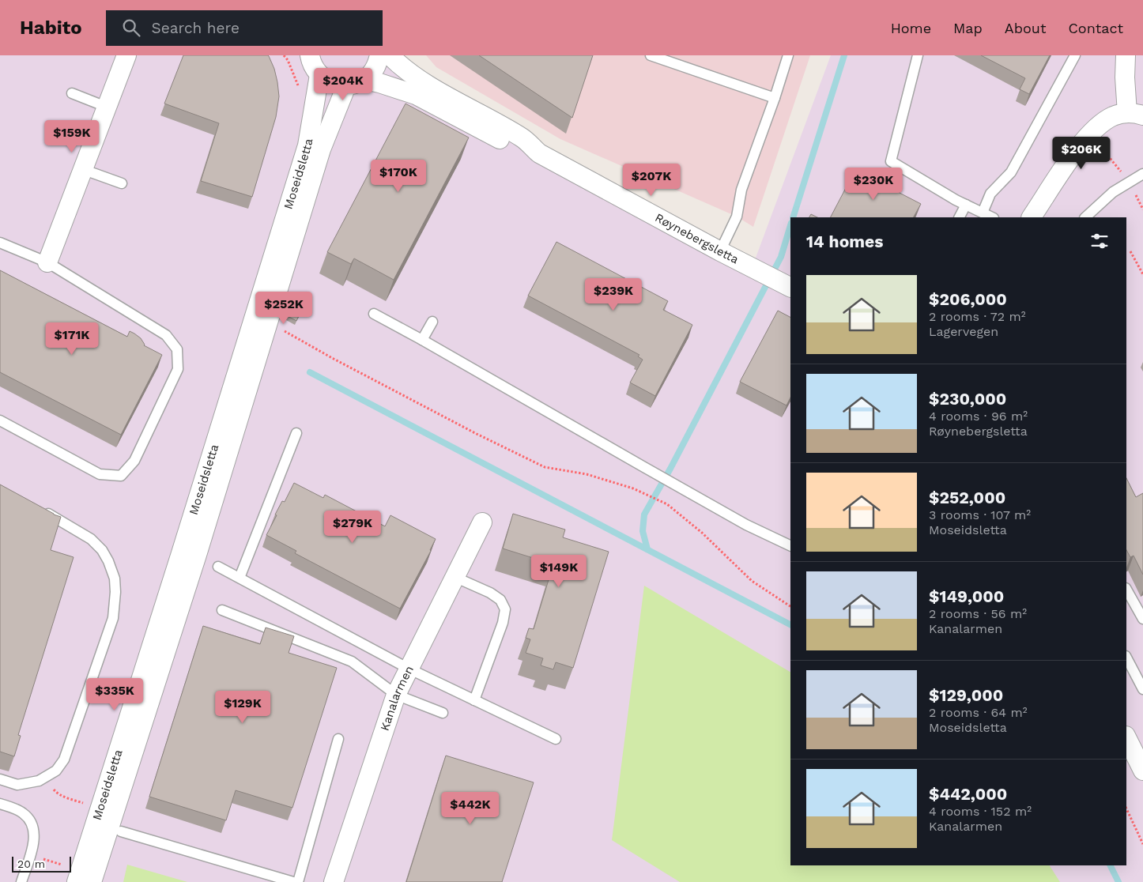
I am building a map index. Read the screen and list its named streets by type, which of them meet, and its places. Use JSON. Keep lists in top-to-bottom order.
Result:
{
  "streets": {
    "street": ["Moseidsletta", "Røynebergsletta", "Kanalarmen"]
  },
  "scale_bar": "20 m",
  "page": {
    "header": "Habito",
    "search": "Search here",
    "nav": [
      "Home",
      "Map",
      "About",
      "Contact"
    ],
    "price": [
      "$204K",
      "$159K",
      "$206K",
      "$170K",
      "$207K",
      "$230K",
      "$239K",
      "$252K",
      "$171K",
      "$279K",
      "$149K",
      "$335K",
      "$129K",
      "$442K"
    ],
    "heading": "14 homes",
    "list": [
      {
        "name": "$206,000",
        "note": "2 rooms · 72 m² · Lagervegen"
      },
      {
        "name": "$230,000",
        "note": "4 rooms · 96 m² · Røynebergsletta"
      },
      {
        "name": "$252,000",
        "note": "3 rooms · 107 m² · Moseidsletta"
      },
      {
        "name": "$149,000",
        "note": "2 rooms · 56 m² · Kanalarmen"
      },
      {
        "name": "$129,000",
        "note": "2 rooms · 64 m² · Moseidsletta"
      },
      {
        "name": "$442,000",
        "note": "4 rooms · 152 m² · Kanalarmen"
      }
    ],
    "scale": "20 m"
  }
}
